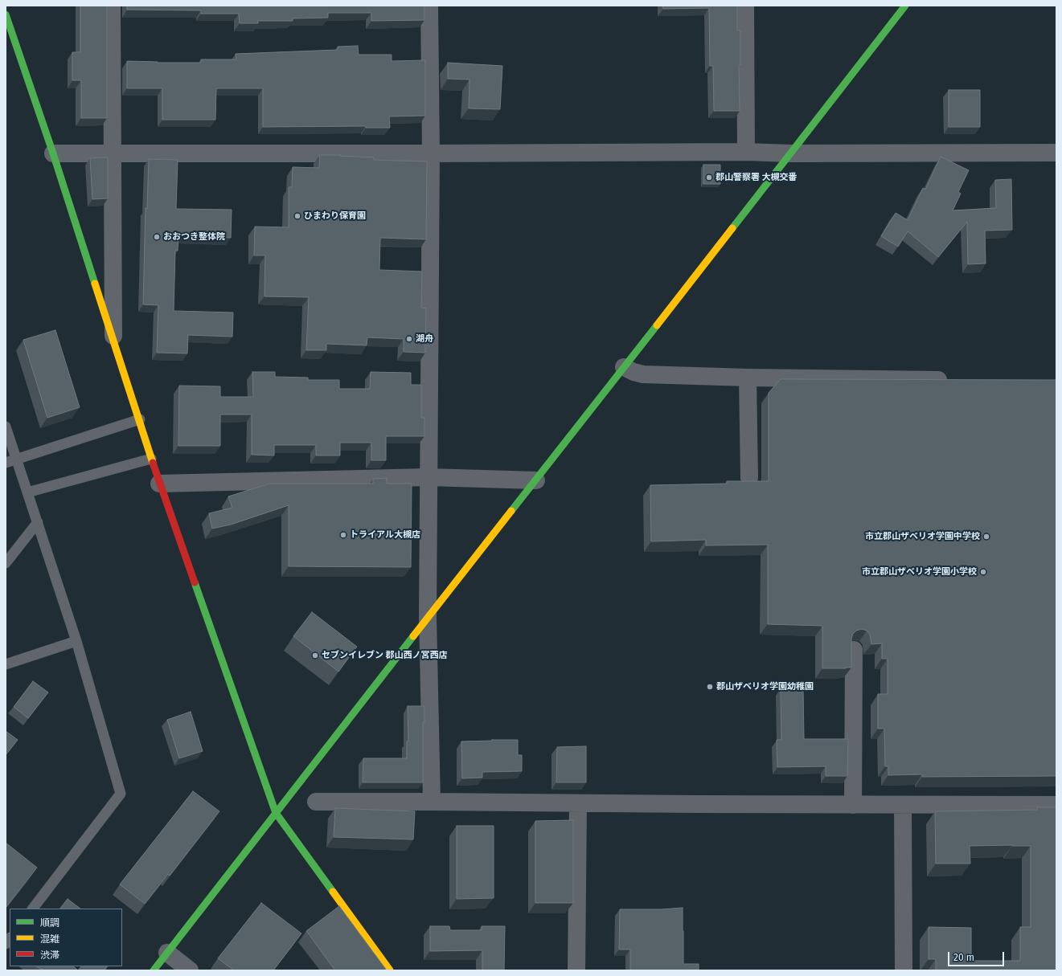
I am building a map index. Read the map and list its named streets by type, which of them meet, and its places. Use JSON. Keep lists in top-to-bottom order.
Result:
{
  "places": [
    "郡山警察署 大槻交番",
    "ひまわり保育園",
    "おおつき整体院",
    "湖舟",
    "トライアル大槻店",
    "市立郡山ザベリオ学園中学校",
    "市立郡山ザベリオ学園小学校",
    "セブンイレブン 郡山西ノ宮西店",
    "郡山ザベリオ学園幼稚園"
  ],
  "legend": ["順調", "混雑", "渋滞"],
  "scale_bar": "20 m"
}
